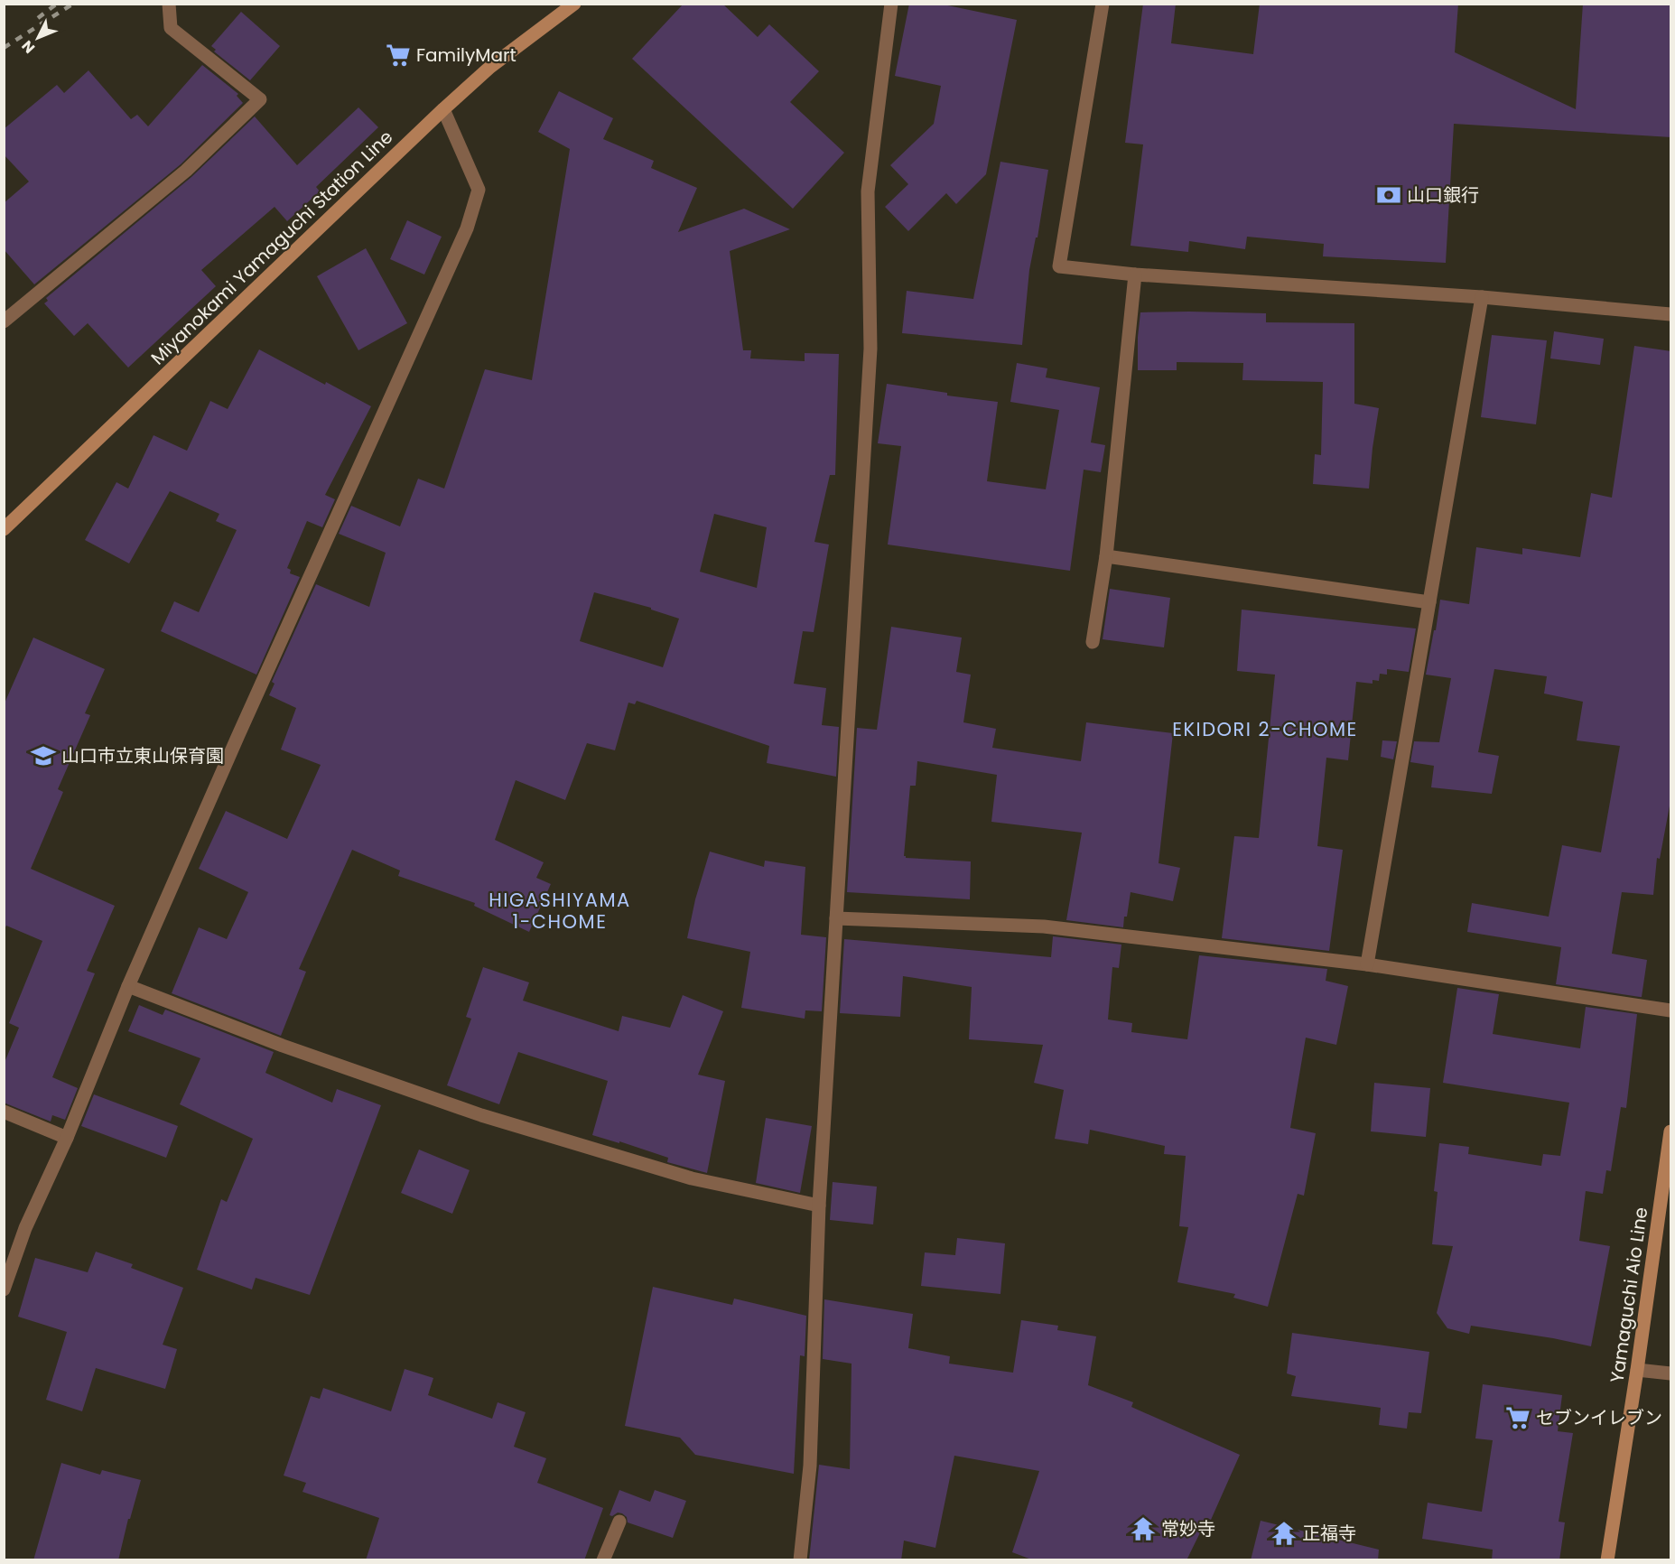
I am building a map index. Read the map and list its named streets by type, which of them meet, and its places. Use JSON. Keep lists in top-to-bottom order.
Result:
{
  "streets": {
    "main road": ["Miyanokami Yamaguchi Station Line", "Yamaguchi Aio Line"]
  },
  "districts": ["EKIDORI 2-CHOME", "HIGASHIYAMA 1-CHOME"],
  "places": {
    "supermarket": ["FamilyMart", "セブンイレブン"],
    "bank": ["山口銀行"],
    "school or university": ["山口市立東山保育園"],
    "temple": ["常妙寺", "正福寺"]
  },
  "north": "bottom left"
}
